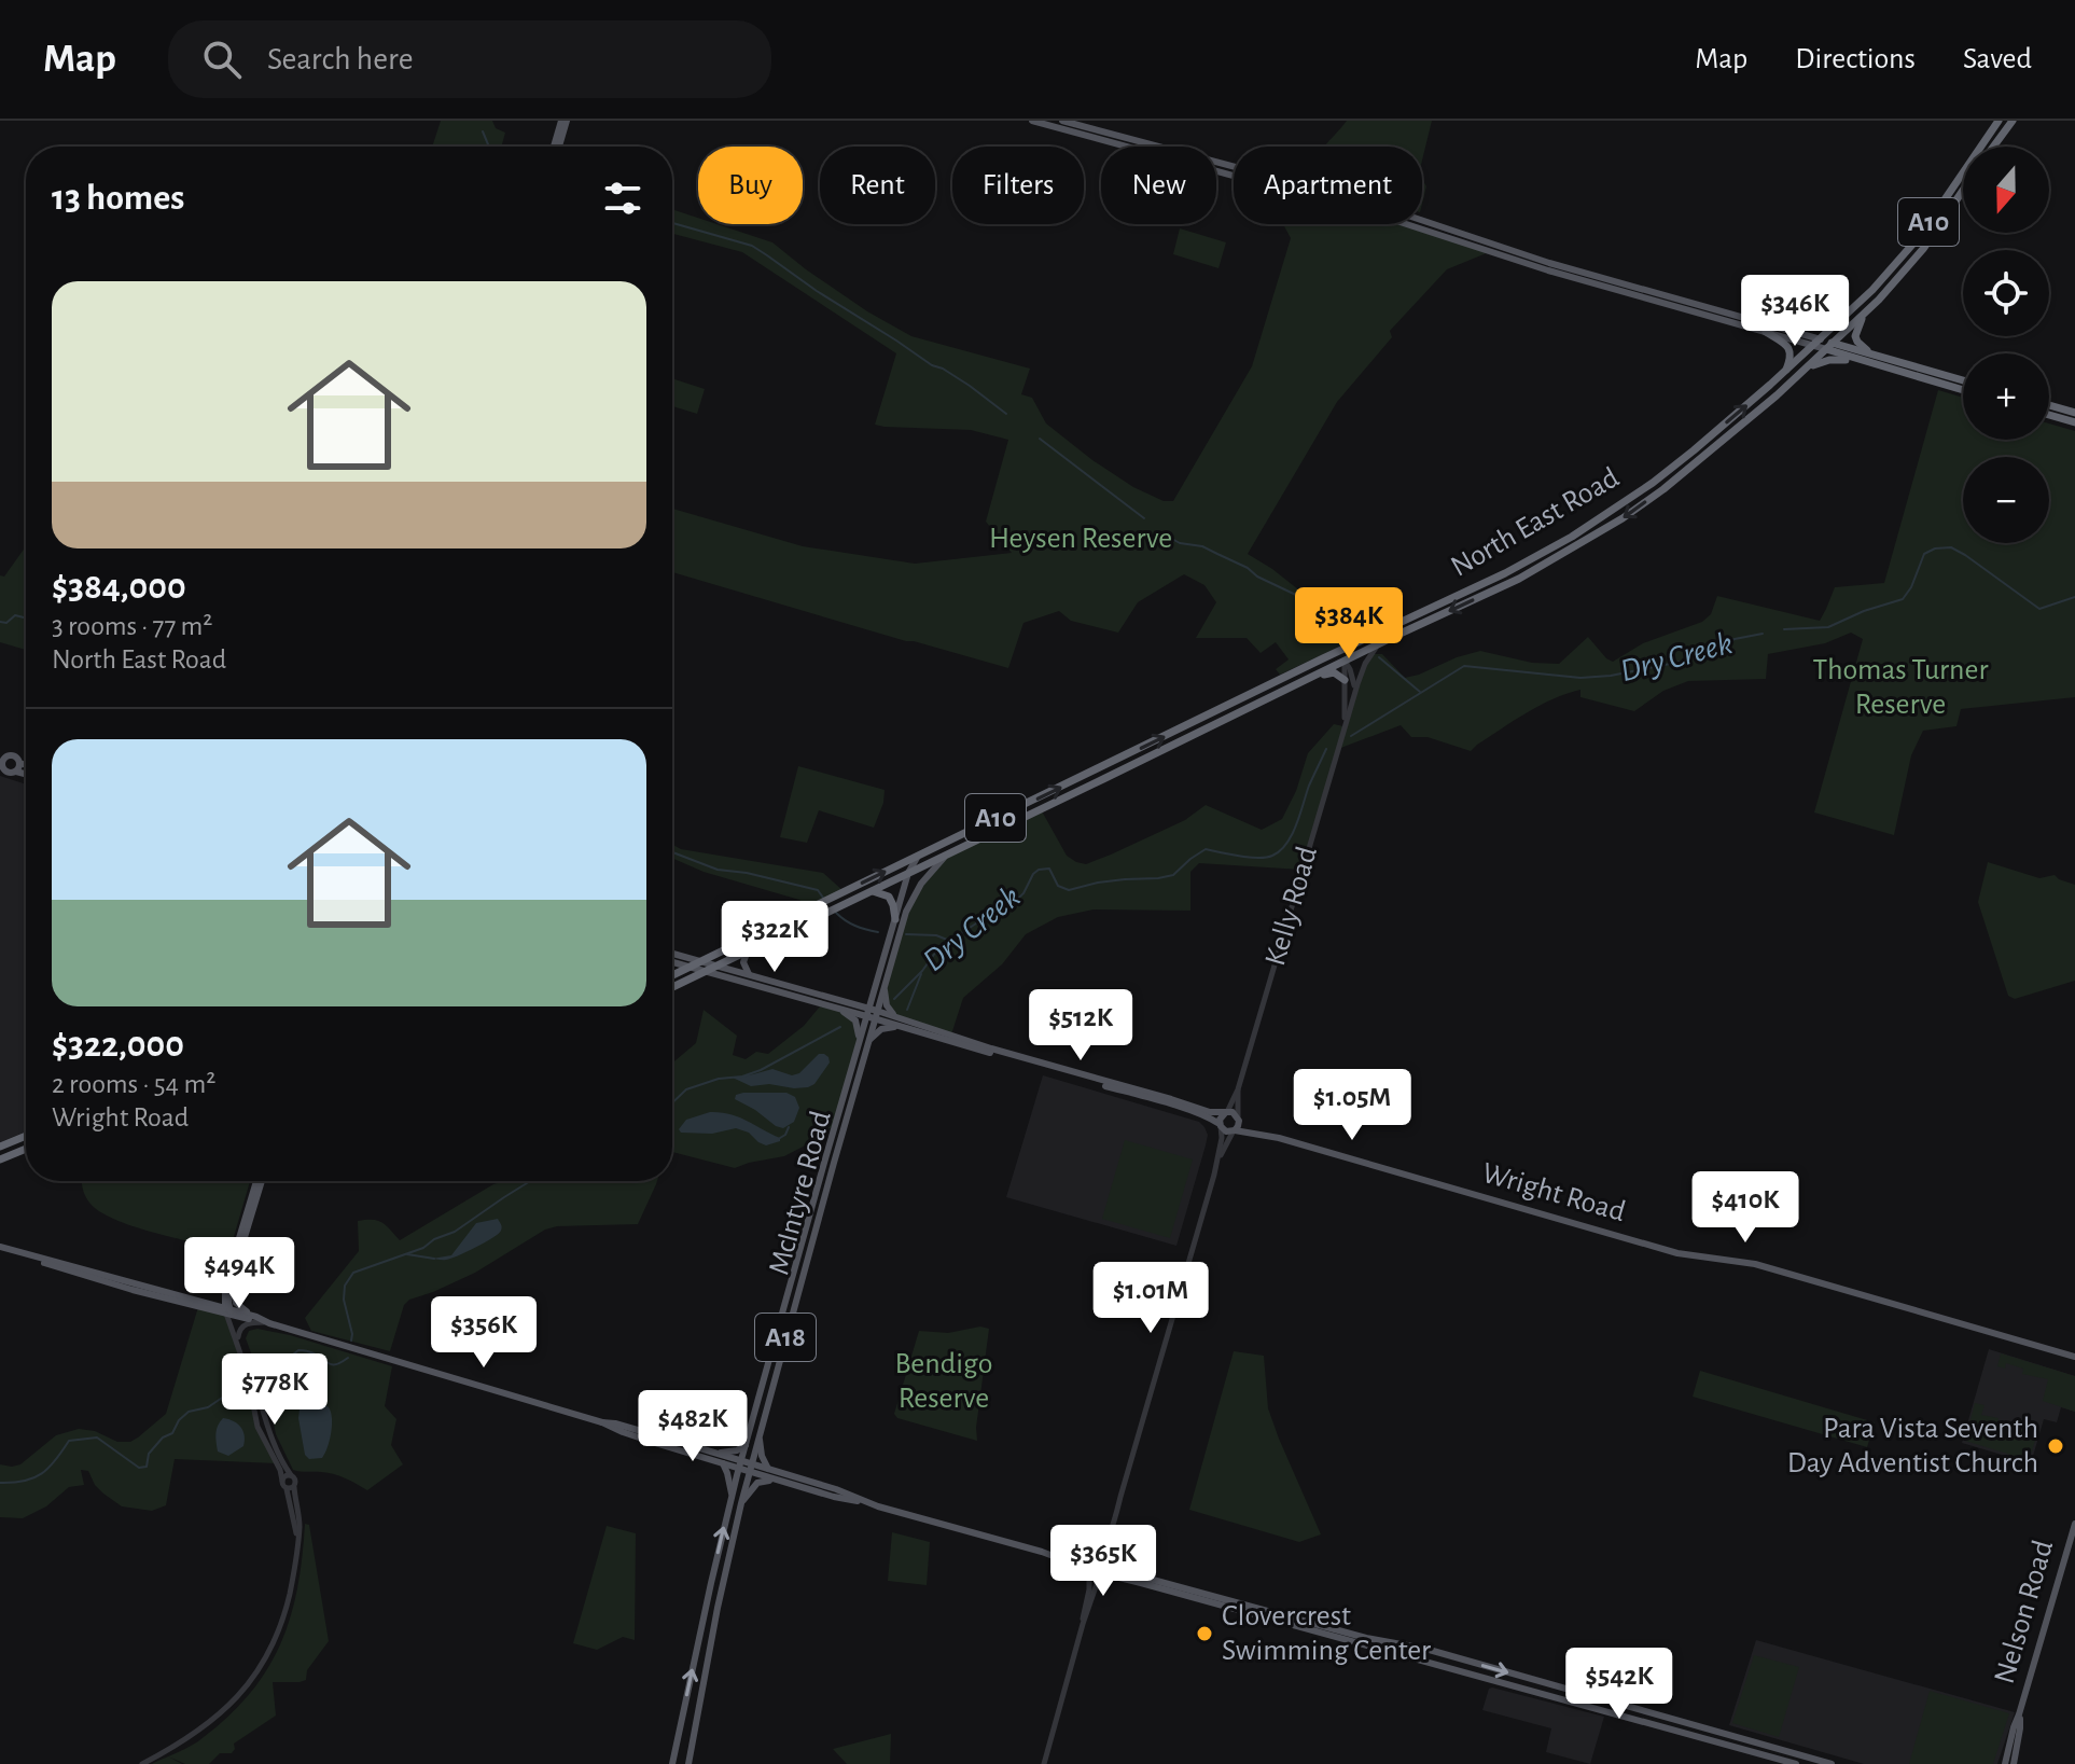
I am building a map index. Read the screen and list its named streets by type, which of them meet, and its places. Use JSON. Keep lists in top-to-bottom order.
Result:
{
  "streets": {
    "highway": ["A10", "North East Road"],
    "main road": [
      "McIntyre Road",
      "Wright Road",
      "A18",
      "Nelson Road"
    ],
    "street": ["Kelly Road"]
  },
  "crossings": [
    ["North East Road", "Kelly Road"],
    ["North East Road", "McIntyre Road"],
    ["Kelly Road", "Wright Road"]
  ],
  "water": ["Dry Creek"],
  "parks": ["Heysen Reserve", "Thomas Turner Reserve", "Bendigo Reserve"],
  "places": ["Para Vista Seventh Day Adventist Church", "Clovercrest Swimming Center"],
  "north": "bottom",
  "page": {
    "header": "Map",
    "search": "Search here",
    "nav": ["Map", "Directions", "Saved"],
    "map_buttons": ["+", "−"],
    "chip": [
      "Buy",
      "Rent",
      "Filters",
      "New",
      "Apartment"
    ],
    "heading": "13 homes",
    "list": [
      {
        "name": "$384,000",
        "note": "3 rooms · 77 m² · North East Road"
      },
      {
        "name": "$322,000",
        "note": "2 rooms · 54 m² · Wright Road"
      }
    ],
    "price": [
      "$346K",
      "$384K",
      "$322K",
      "$512K",
      "$1.05M",
      "$410K",
      "$494K",
      "$1.01M",
      "$356K",
      "$778K",
      "$482K",
      "$365K",
      "$542K"
    ]
  }
}
